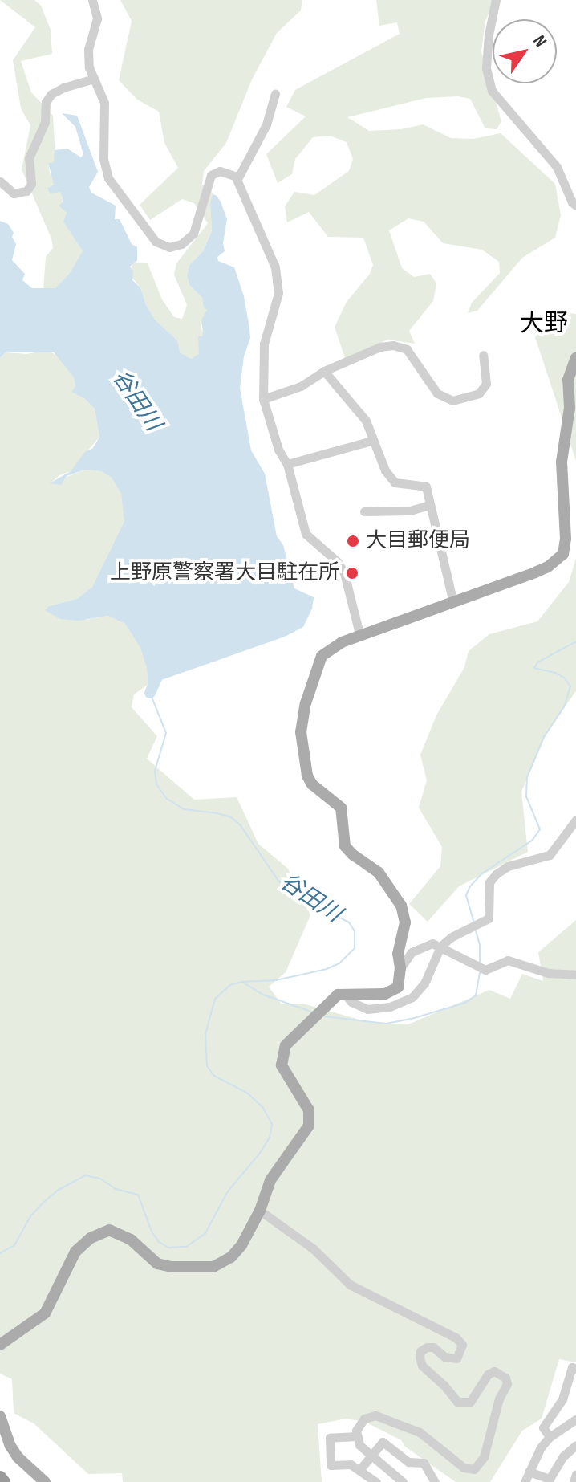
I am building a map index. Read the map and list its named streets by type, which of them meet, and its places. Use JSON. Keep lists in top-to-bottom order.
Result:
{
  "districts": ["大野"],
  "water": ["谷田川"],
  "places": ["大目郵便局", "上野原警察署大目駐在所"],
  "north": "top right"
}
